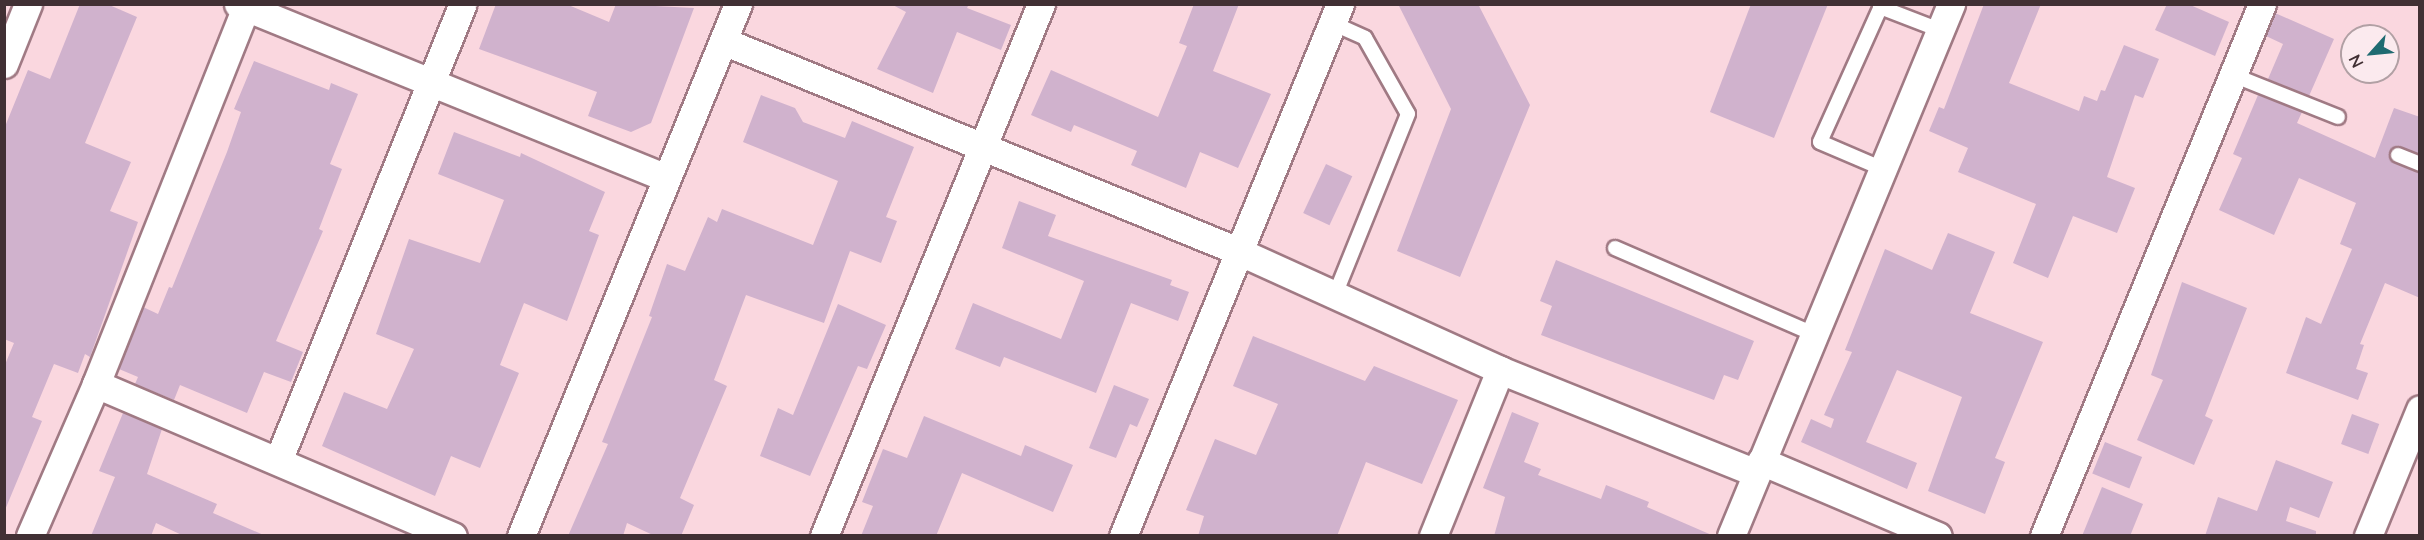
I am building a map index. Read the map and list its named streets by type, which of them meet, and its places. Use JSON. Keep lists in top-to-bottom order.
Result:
{
  "north": "bottom left"
}
